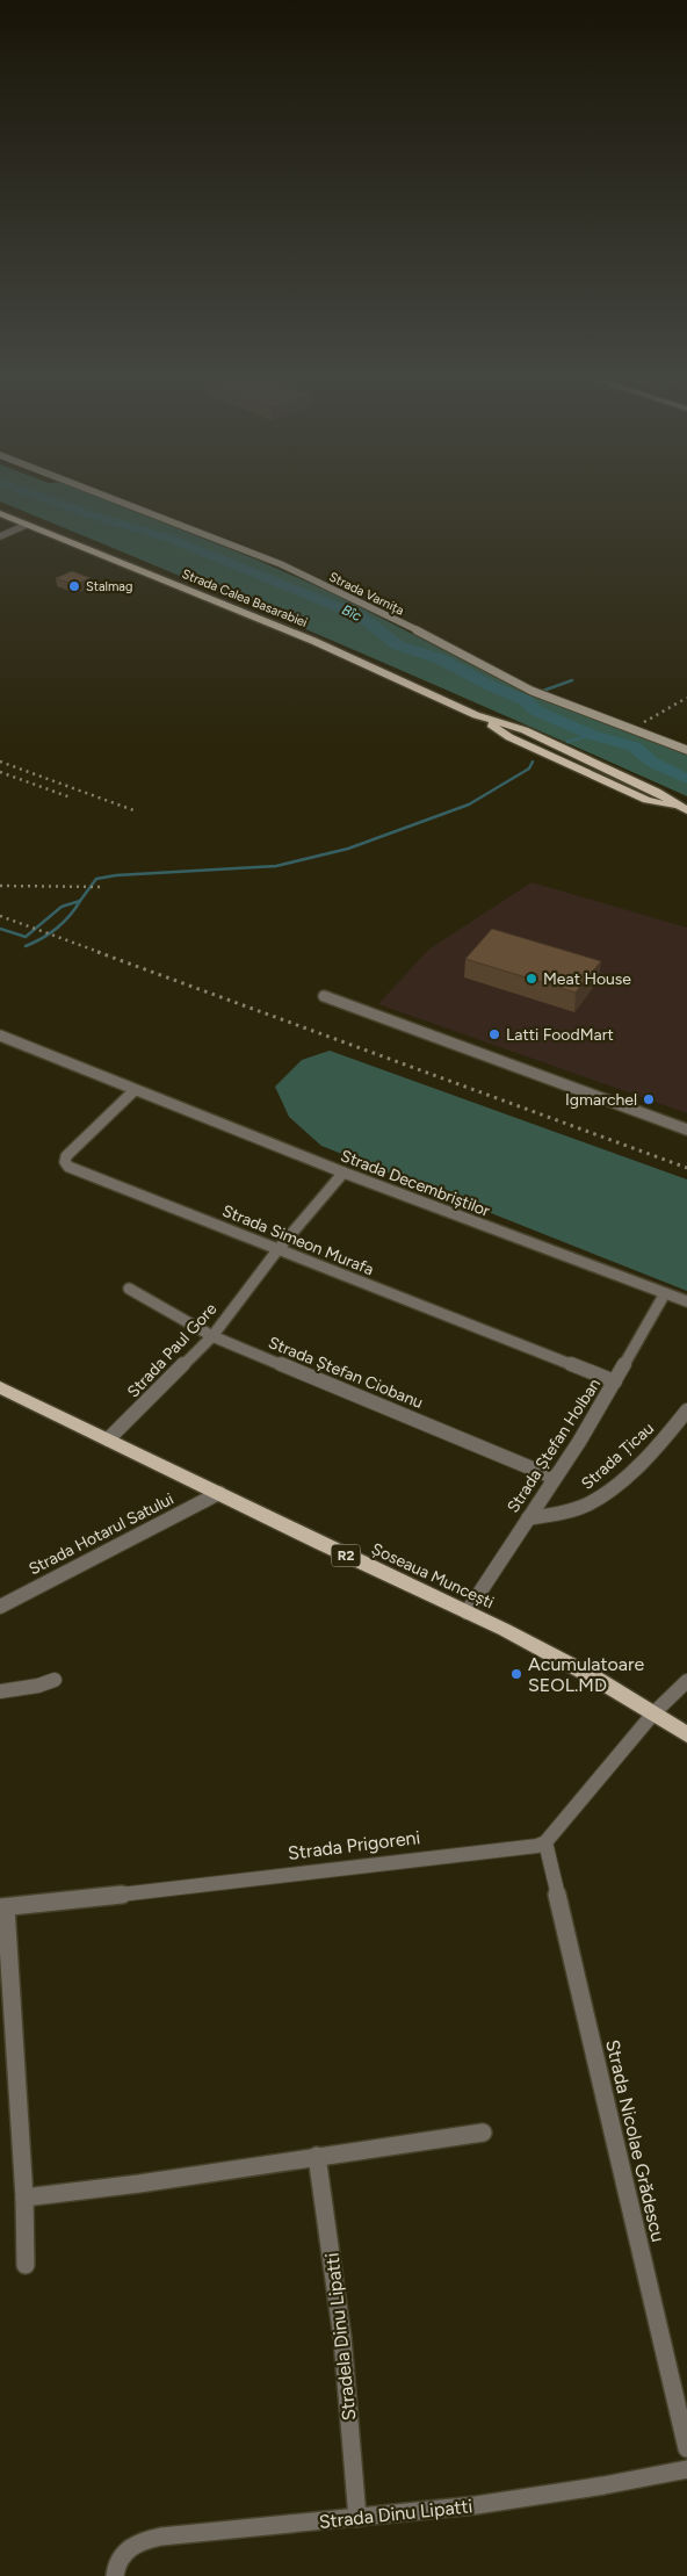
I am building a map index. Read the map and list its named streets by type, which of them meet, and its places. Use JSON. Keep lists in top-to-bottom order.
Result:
{
  "streets": {
    "main road": ["Strada Calea Basarabiei", "R2", "Șoseaua Muncești"],
    "street": [
      "Strada Varnița",
      "Strada Decembriștilor",
      "Strada Simeon Murafa",
      "Strada Paul Gore",
      "Strada Ștefan Ciobanu",
      "Strada Ștefan Holban",
      "Strada Țicau",
      "Strada Hotarul Satului",
      "Strada Prigoreni",
      "Strada Nicolae Grădescu",
      "Stradela Dinu Lipatti",
      "Strada Dinu Lipatti"
    ]
  },
  "crossings": [
    ["Strada Decembriștilor", "Strada Simeon Murafa"],
    ["Strada Decembriștilor", "Strada Paul Gore"],
    ["Strada Decembriștilor", "Strada Ștefan Holban"],
    ["Strada Simeon Murafa", "Strada Paul Gore"],
    ["Strada Simeon Murafa", "Strada Ștefan Holban"],
    ["Strada Paul Gore", "Strada Ștefan Ciobanu"],
    ["Strada Paul Gore", "Șoseaua Muncești"],
    ["Strada Ștefan Ciobanu", "Strada Ștefan Holban"],
    ["Strada Ștefan Holban", "Strada Țicau"],
    ["Strada Ștefan Holban", "Șoseaua Muncești"],
    ["Strada Hotarul Satului", "Șoseaua Muncești"],
    ["Strada Prigoreni", "Strada Nicolae Grădescu"],
    ["Stradela Dinu Lipatti", "Strada Dinu Lipatti"]
  ],
  "water": ["Bîc"],
  "places": [
    "Stalmag",
    "Meat House",
    "Latti FoodMart",
    "Igmarchel",
    "Acumulatoare SEOL.MD"
  ]
}
